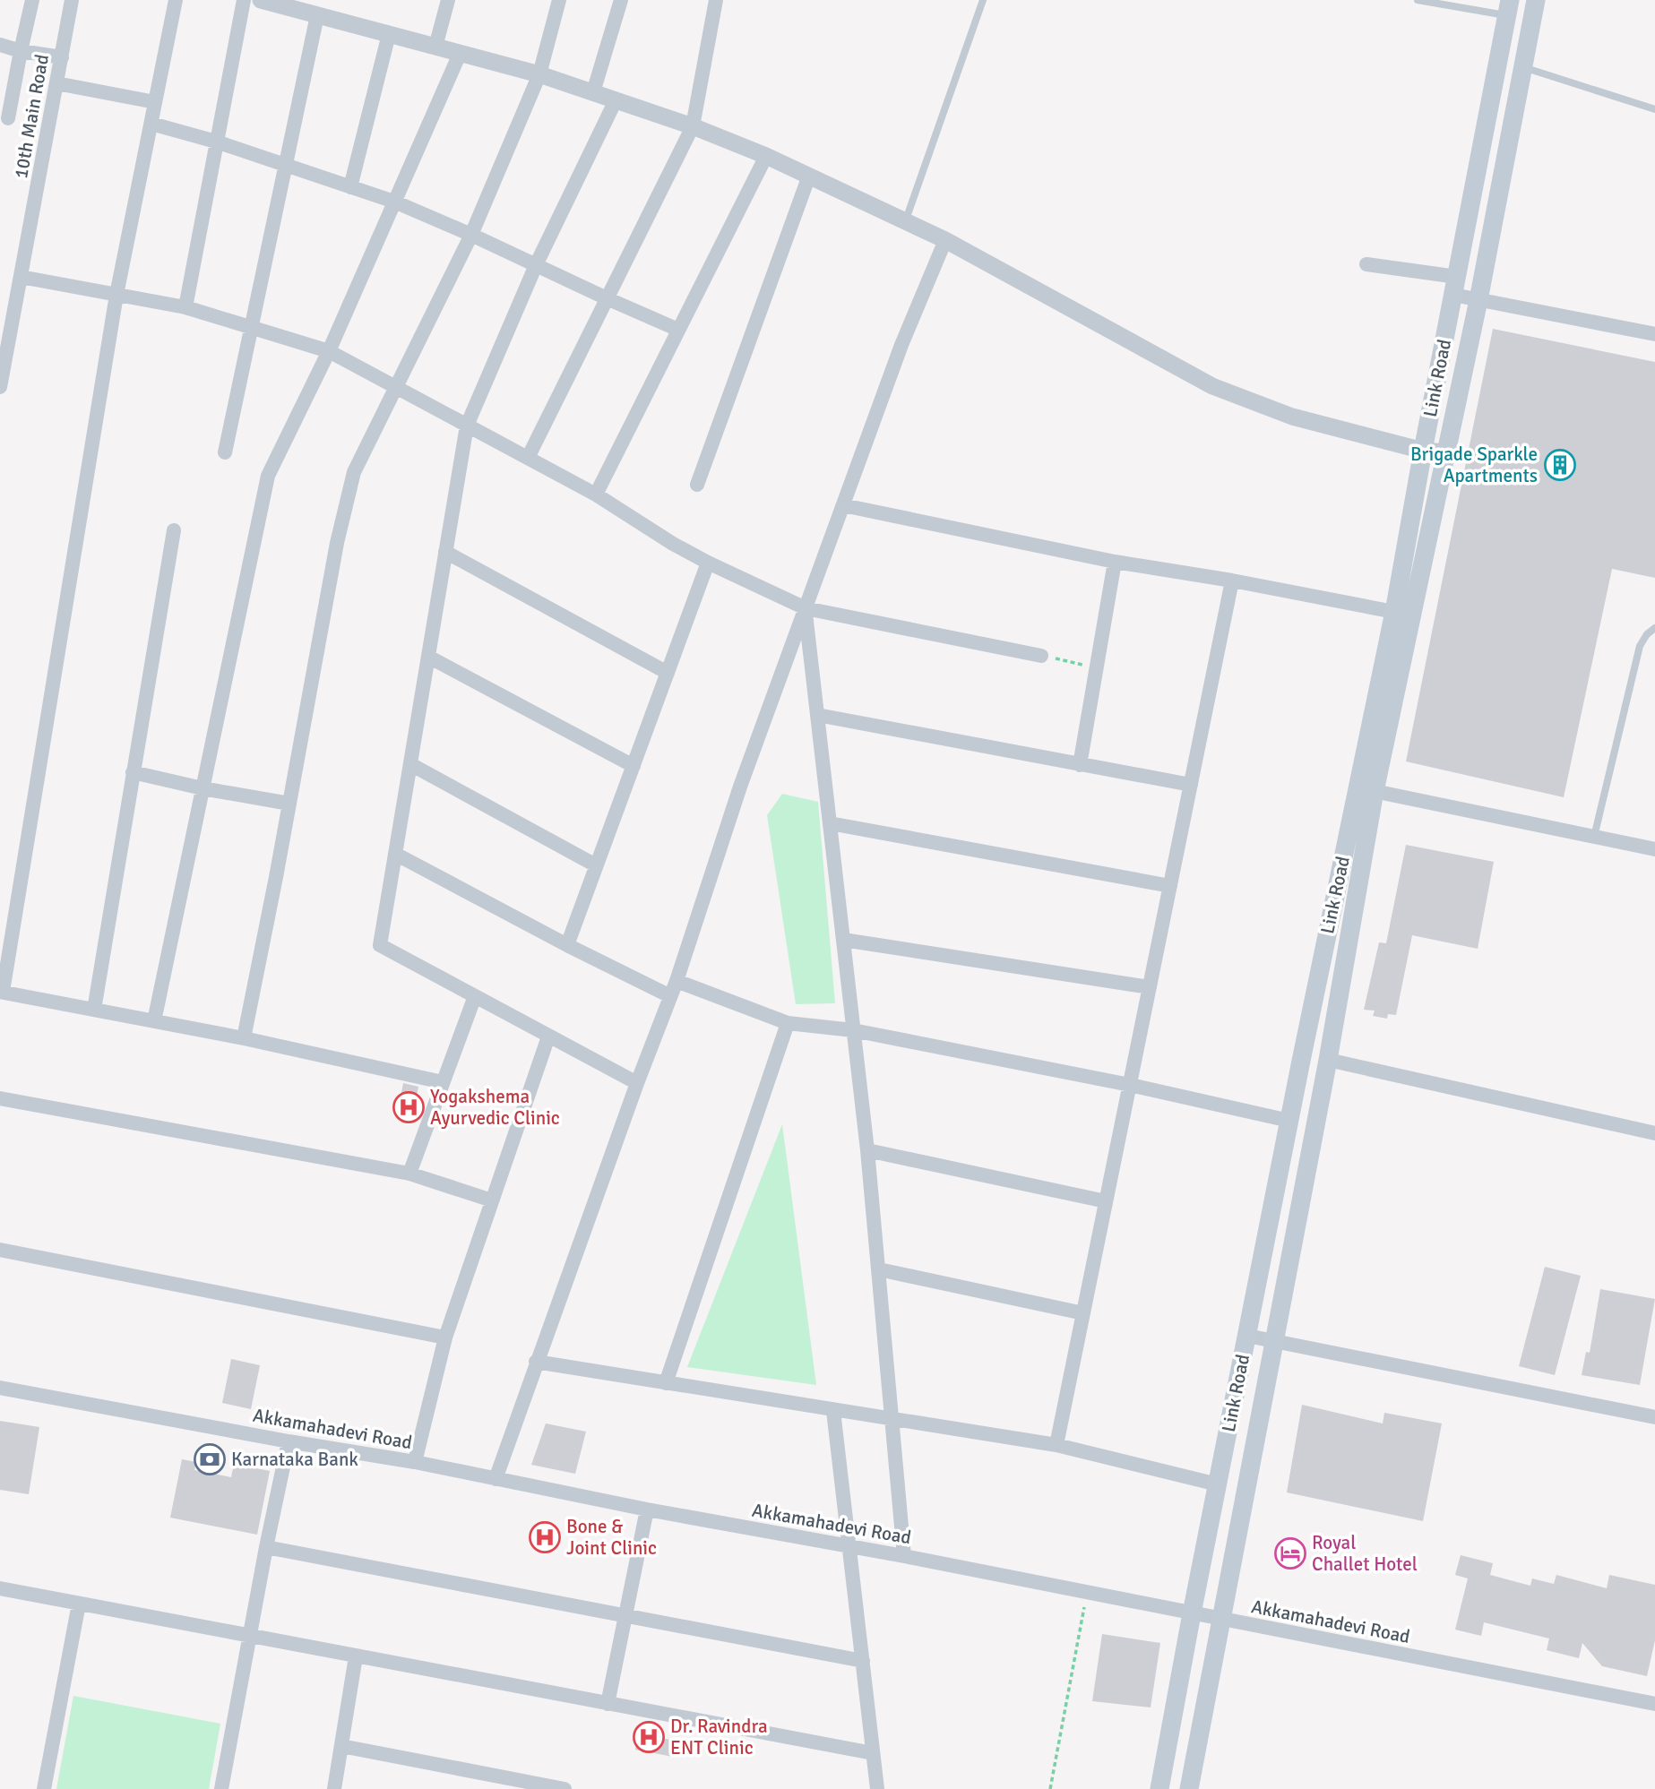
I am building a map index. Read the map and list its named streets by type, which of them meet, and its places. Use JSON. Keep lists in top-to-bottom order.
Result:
{
  "streets": {
    "main road": ["Link Road"],
    "street": ["10th Main Road", "Akkamahadevi Road"]
  },
  "crossings": [
    ["Link Road", "Akkamahadevi Road"]
  ],
  "places": {
    "building": ["Brigade Sparkle Apartments"],
    "hospital": ["Yogakshema Ayurvedic Clinic", "Bone & Joint Clinic", "Dr. Ravindra ENT Clinic"],
    "bank": ["Karnataka Bank"],
    "hotel": ["Royal Challet Hotel"]
  }
}
